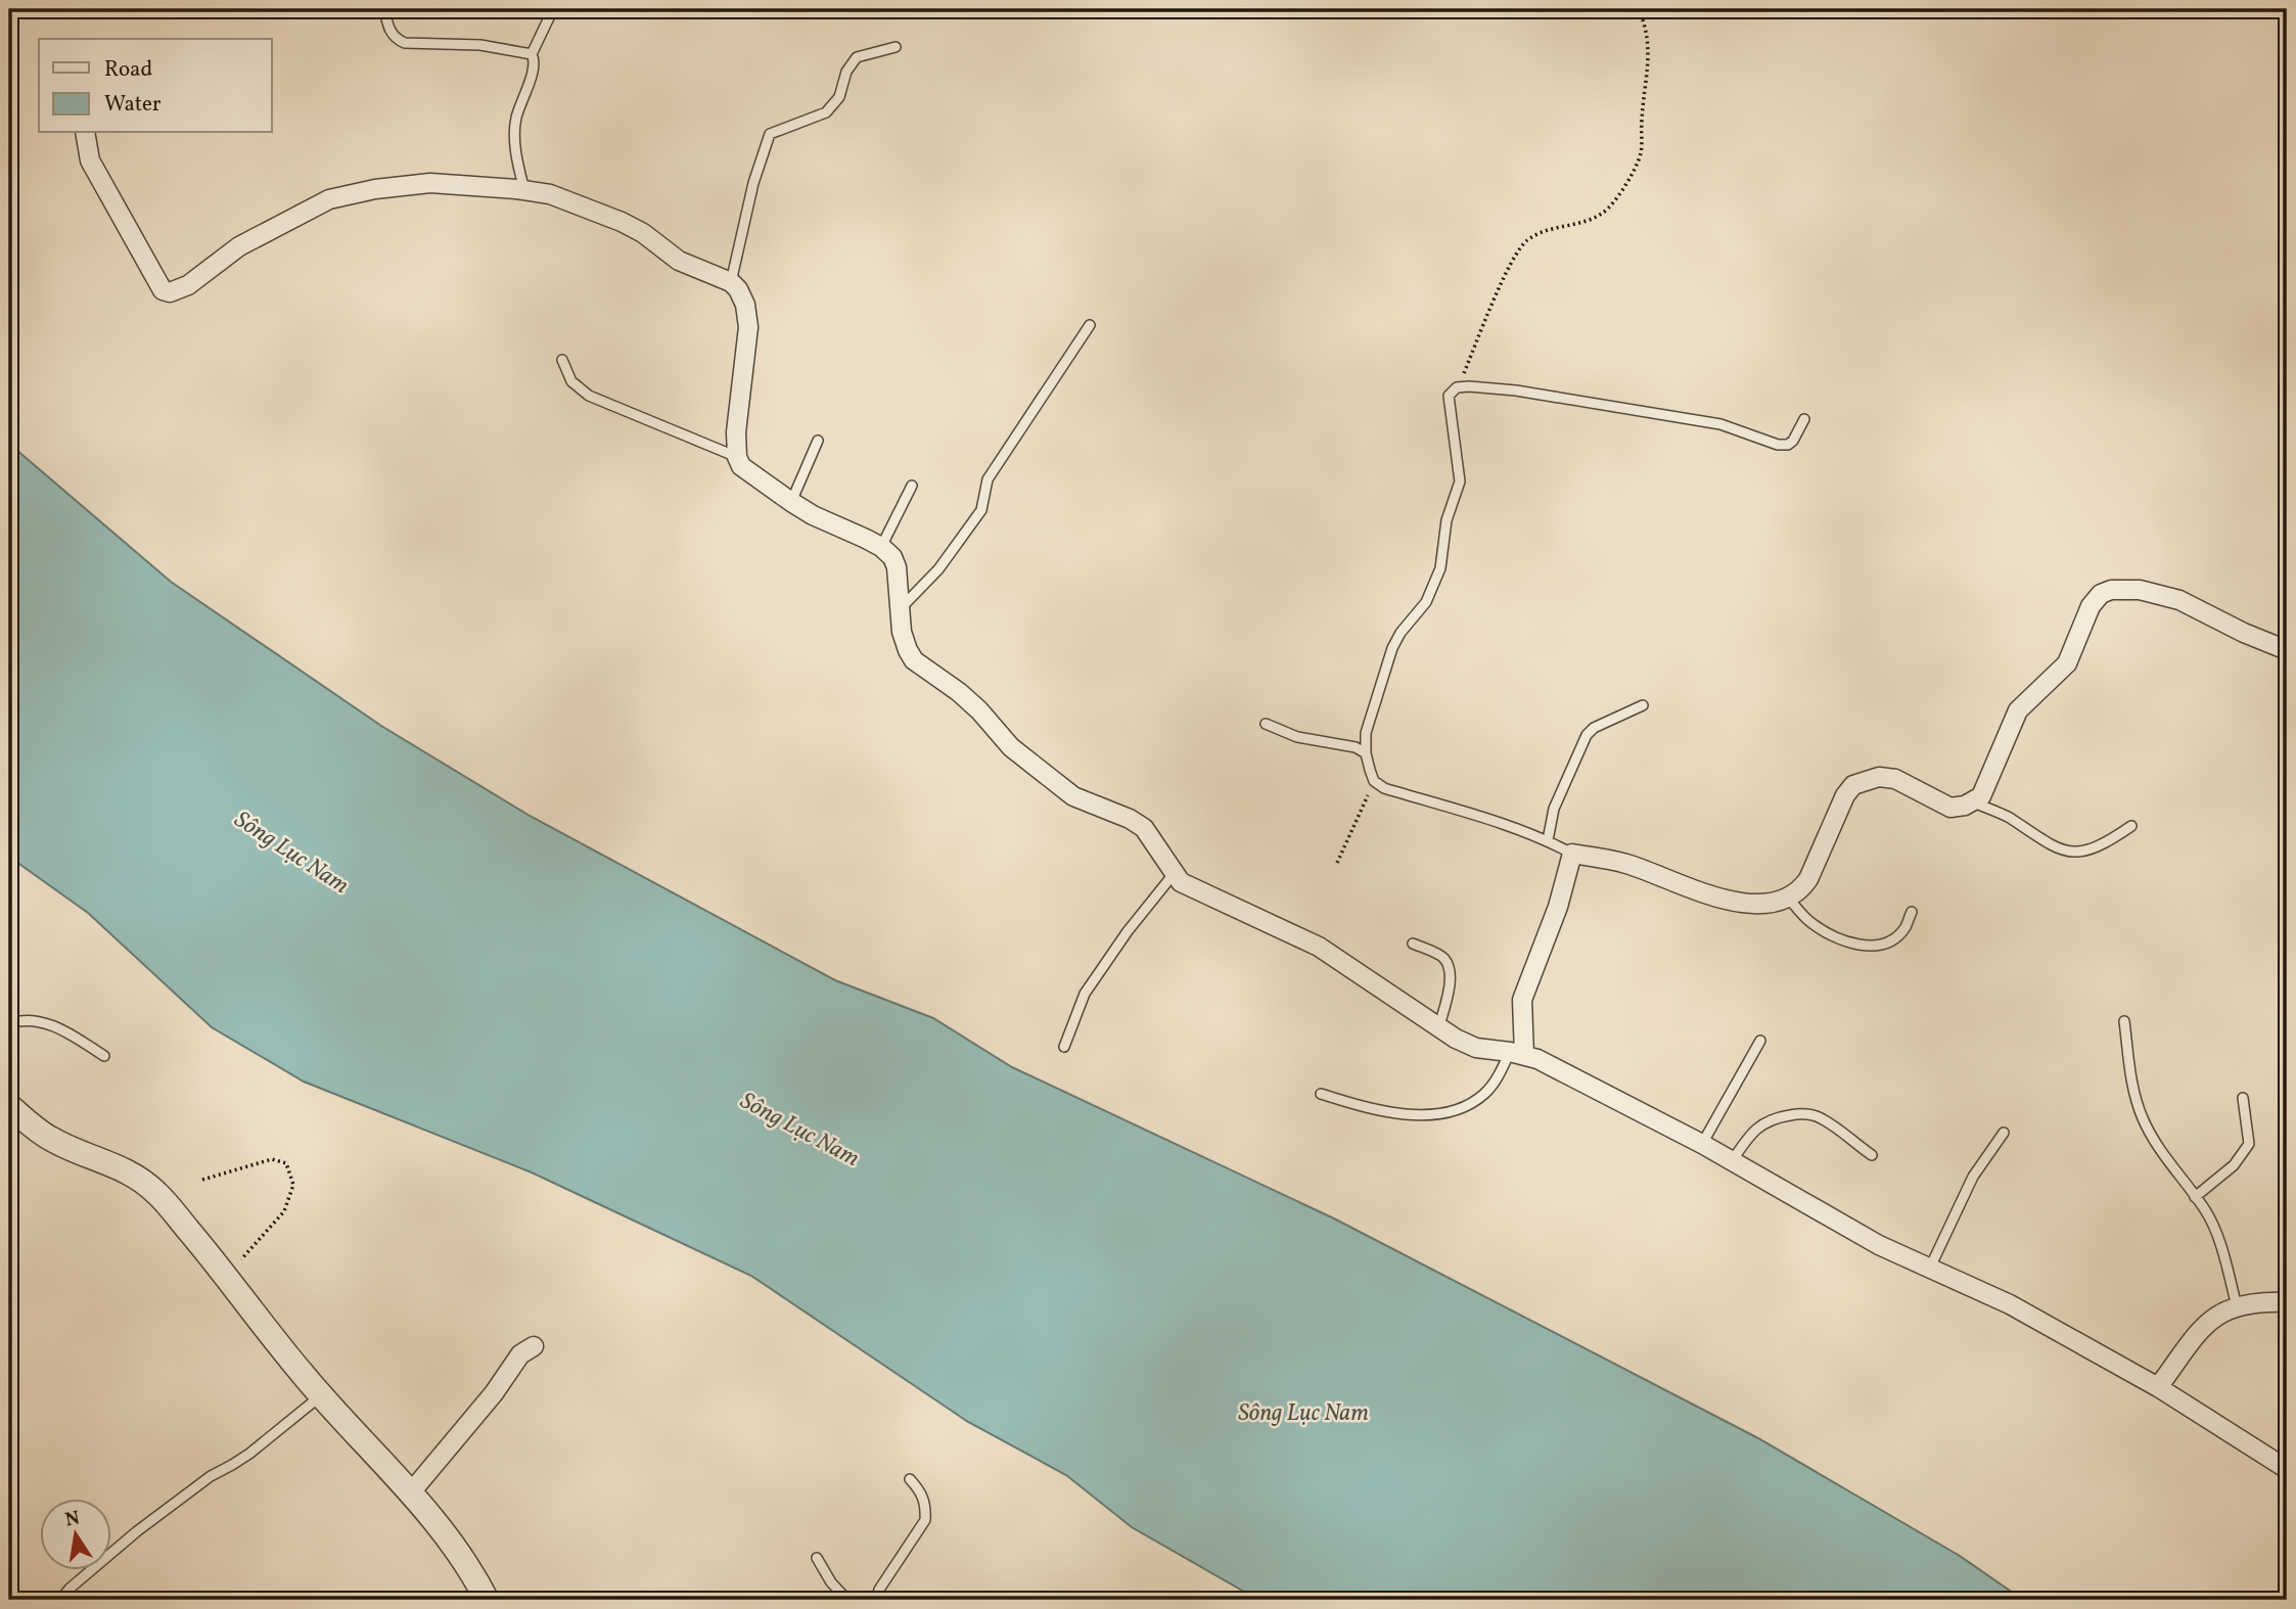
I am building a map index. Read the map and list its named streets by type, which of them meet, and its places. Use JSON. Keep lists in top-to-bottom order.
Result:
{
  "water": ["Sông Lục Nam"],
  "legend": ["Road", "Water"],
  "north": "top"
}
